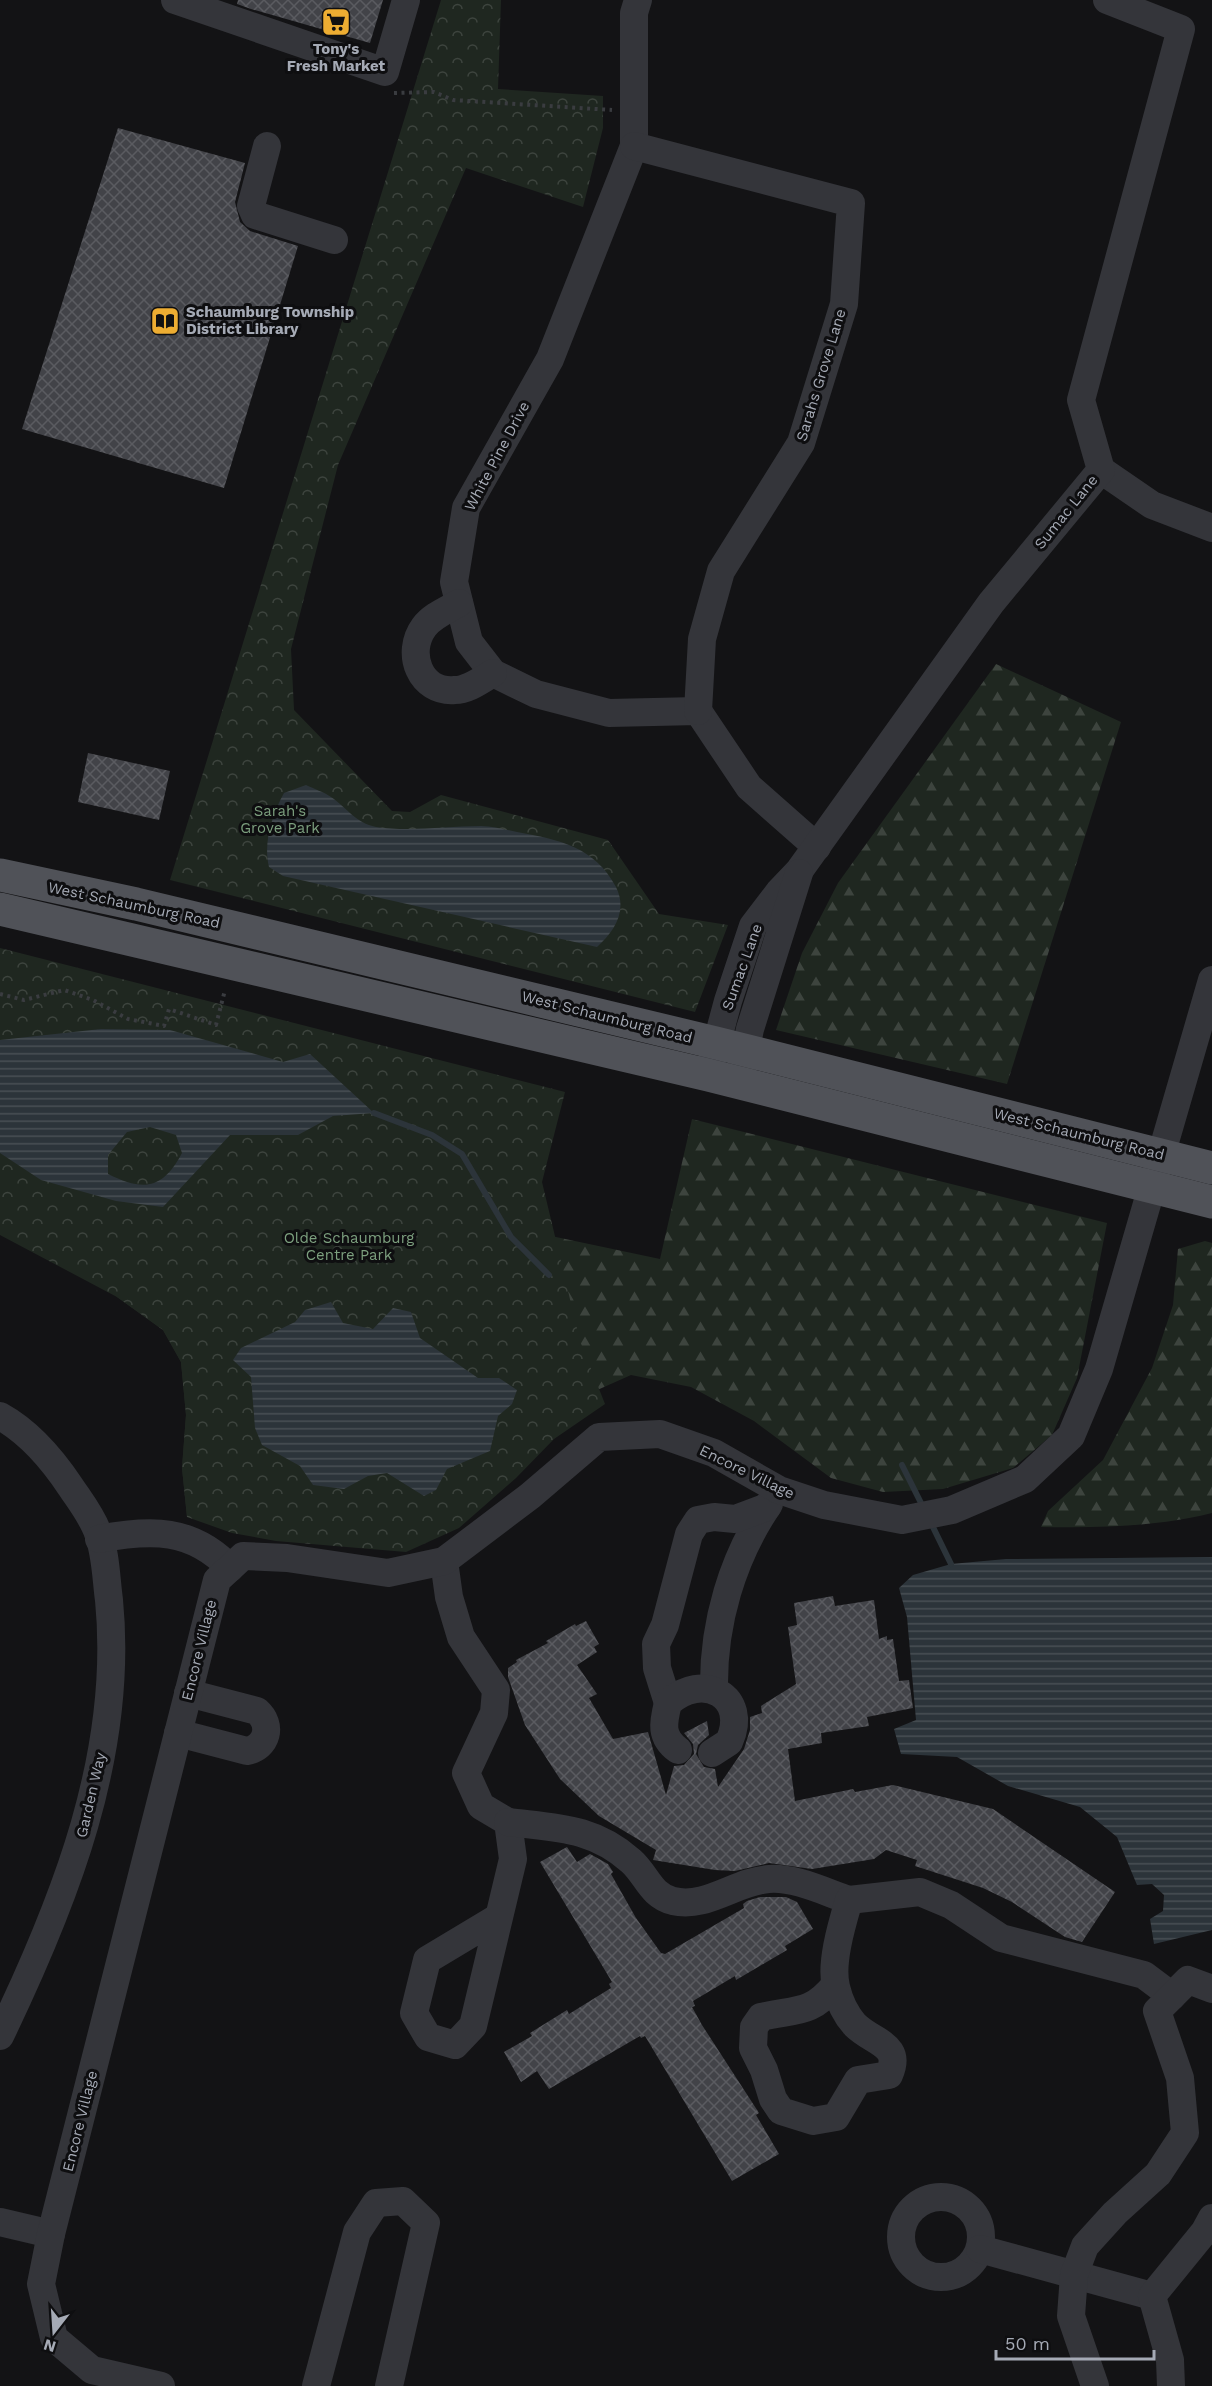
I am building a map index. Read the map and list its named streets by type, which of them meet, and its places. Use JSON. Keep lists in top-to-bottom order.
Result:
{
  "streets": {
    "main road": ["West Schaumburg Road"],
    "street": [
      "Sarahs Grove Lane",
      "White Pine Drive",
      "Sumac Lane",
      "Encore Village",
      "Garden Way"
    ]
  },
  "crossings": [
    ["Sarahs Grove Lane", "White Pine Drive"],
    ["Sumac Lane", "West Schaumburg Road"]
  ],
  "parks": ["Sarah's Grove Park", "Olde Schaumburg Centre Park"],
  "places": {
    "supermarket": ["Tony's Fresh Market"],
    "library": ["Schaumburg Township District Library"]
  },
  "scale_bar": "50 m",
  "north": "bottom"
}
